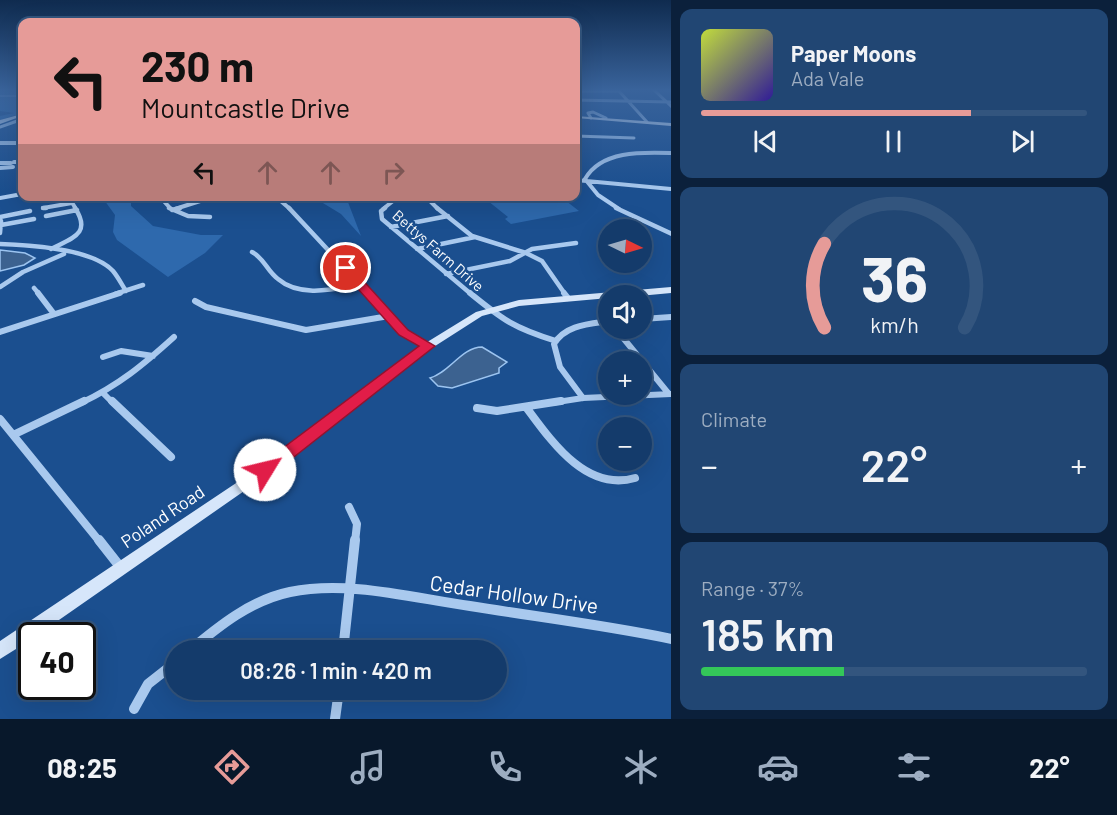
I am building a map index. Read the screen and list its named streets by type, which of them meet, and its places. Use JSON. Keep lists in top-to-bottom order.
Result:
{
  "streets": {
    "street": ["Bettys Farm Drive", "Poland Road", "Cedar Hollow Drive"]
  },
  "crossings": [
    ["Bettys Farm Drive", "Poland Road"]
  ],
  "north": "right",
  "page": {
    "turn": ["230 m", "Mountcastle Drive"],
    "song": ["Paper Moons", "Ada Vale"],
    "map_buttons": ["+", "−"],
    "tile": [
      "Climate",
      ["Range · 37%", "185 km"]
    ],
    "heat": ["−", "22°", "+"],
    "limit": "40",
    "trip": "08:26 · 1 min · 420 m",
    "tabs": ["08:25", "22°"],
    "gauge": ["36", "km/h"]
  }
}
